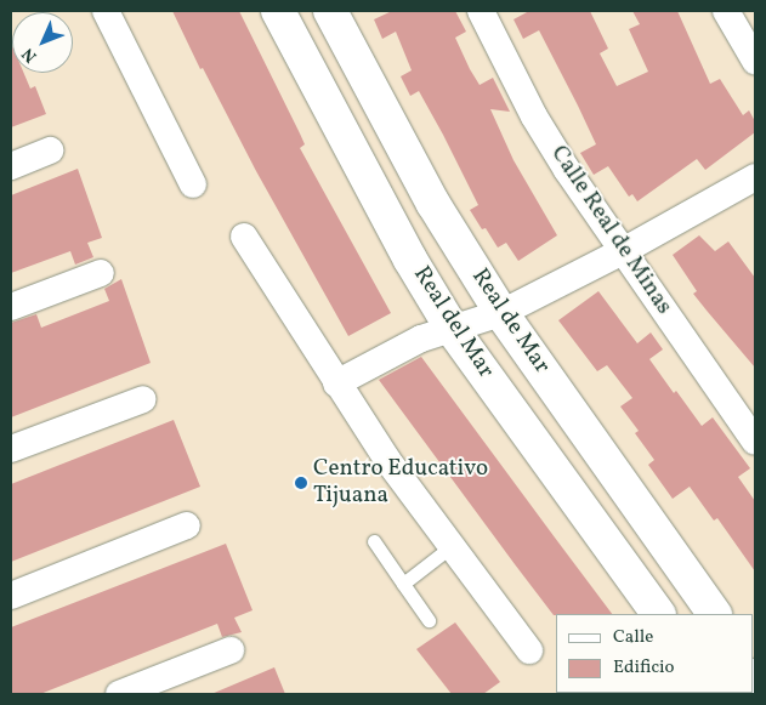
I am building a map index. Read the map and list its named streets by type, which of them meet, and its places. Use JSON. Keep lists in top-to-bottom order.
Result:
{
  "streets": {
    "street": ["Calle Real de Minas", "Real de Mar", "Real del Mar"]
  },
  "places": ["Centro Educativo Tijuana"],
  "legend": ["Calle", "Edificio"],
  "north": "bottom left"
}
